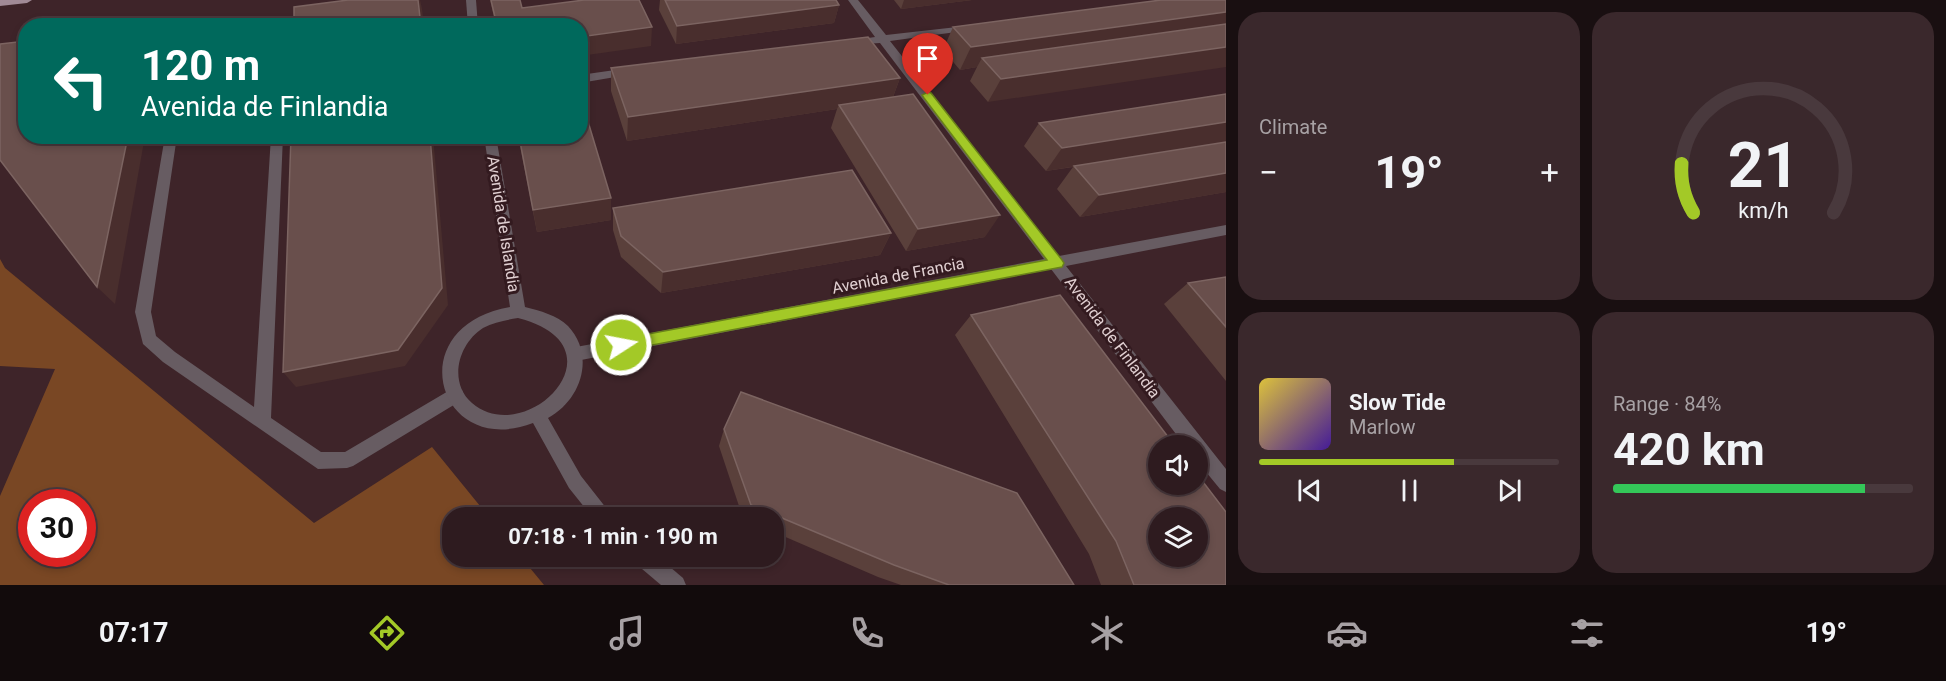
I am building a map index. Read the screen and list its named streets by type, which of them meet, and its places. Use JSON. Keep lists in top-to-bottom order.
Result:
{
  "streets": {
    "street": ["Avenida de Islandia", "Avenida de Francia", "Avenida de Finlandia"]
  },
  "crossings": [
    ["Avenida de Islandia", "Avenida de Francia"],
    ["Avenida de Francia", "Avenida de Finlandia"]
  ],
  "page": {
    "tile": [
      "Climate",
      ["Range · 84%", "420 km"]
    ],
    "turn": ["120 m", "Avenida de Finlandia"],
    "heat": ["−", "19°", "+"],
    "song": ["Slow Tide", "Marlow"],
    "limit": "30",
    "trip": "07:18 · 1 min · 190 m",
    "tabs": ["07:17", "19°"],
    "gauge": ["21", "km/h"]
  }
}
